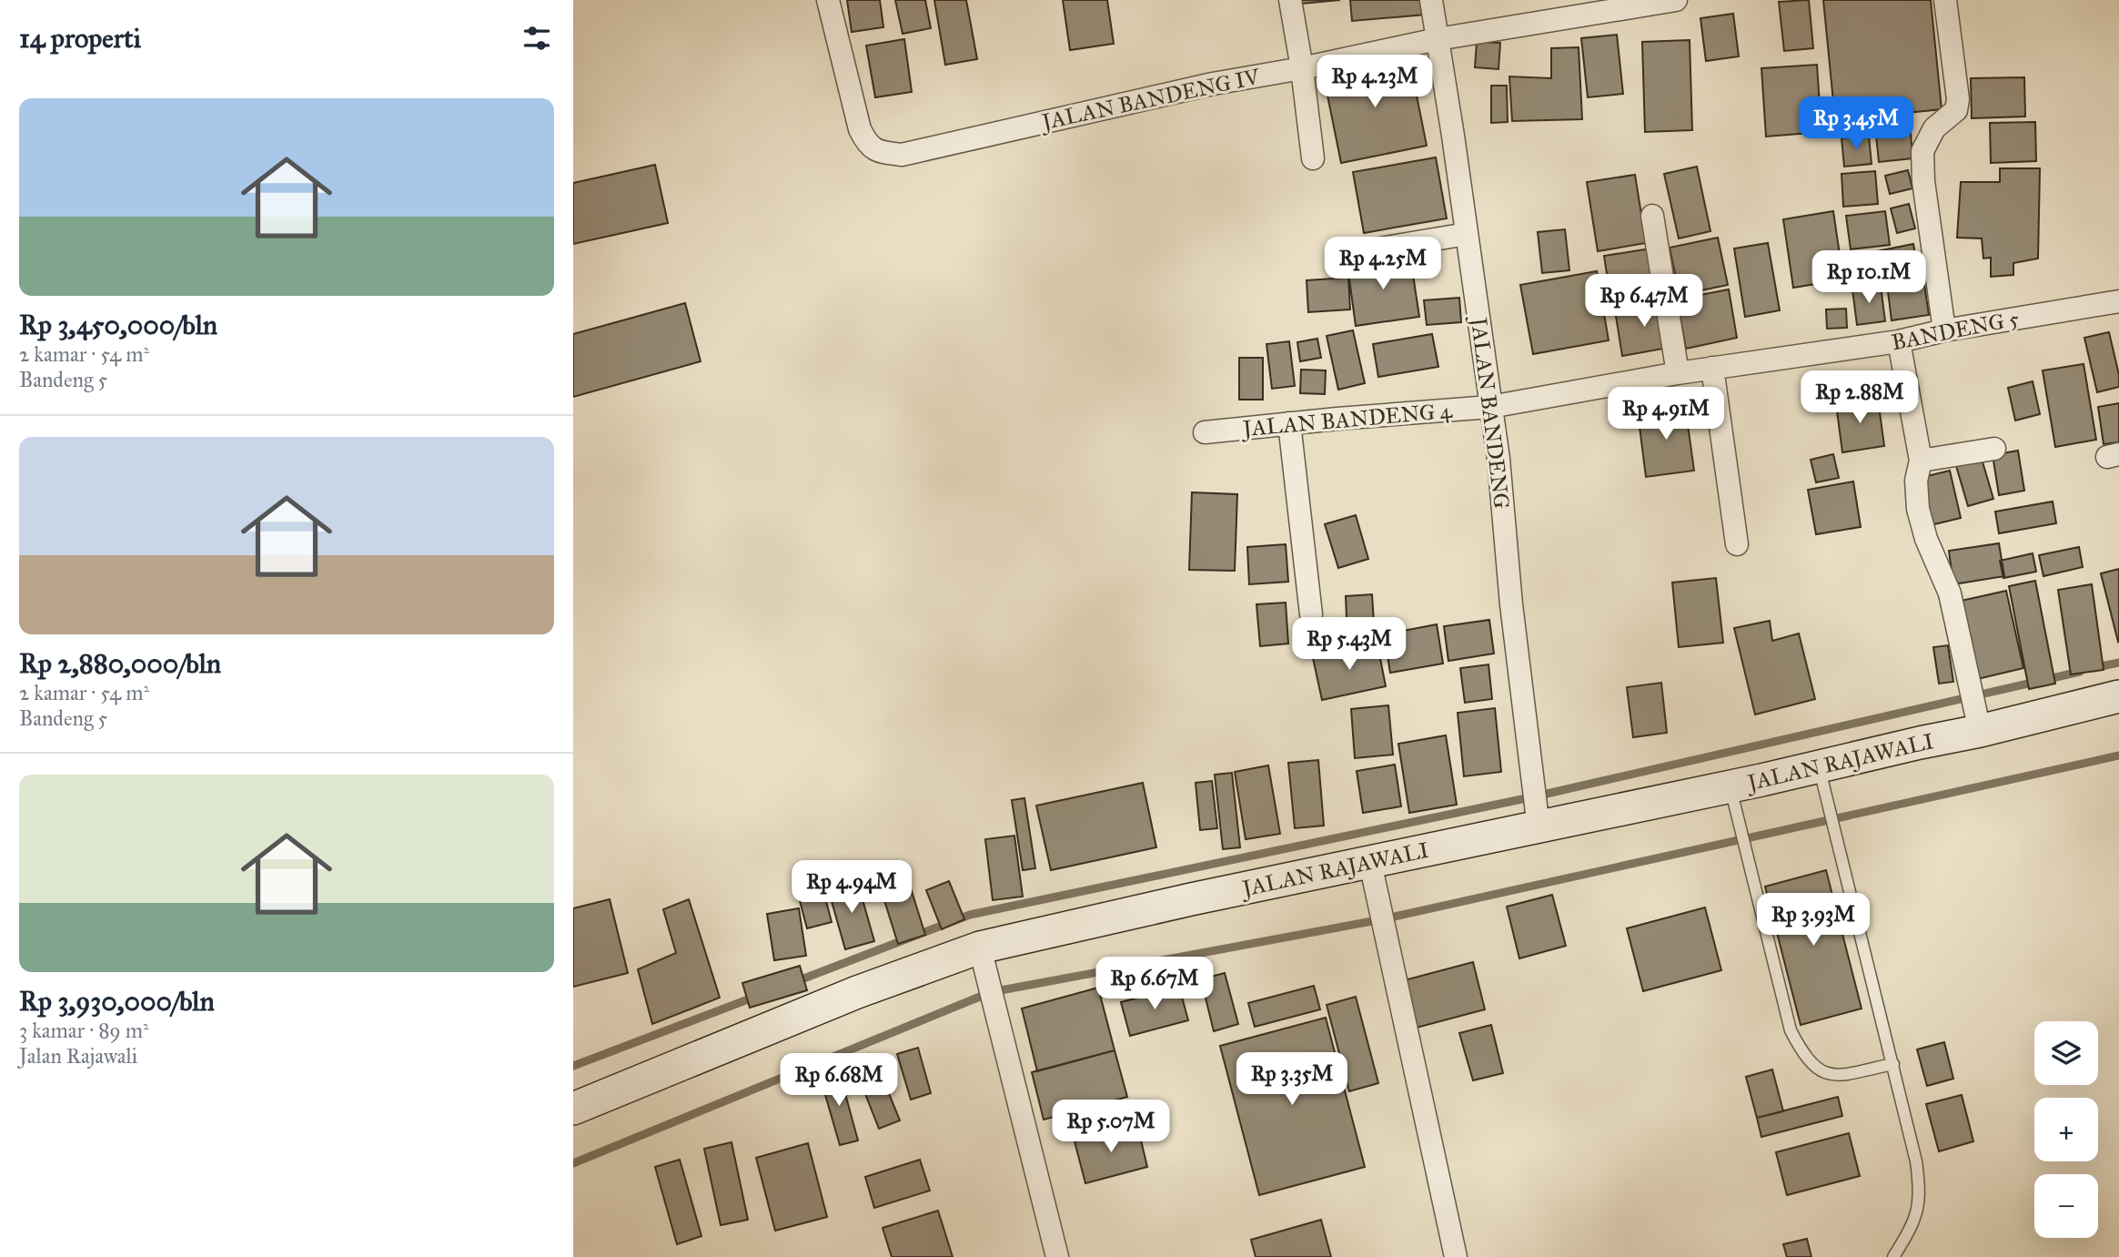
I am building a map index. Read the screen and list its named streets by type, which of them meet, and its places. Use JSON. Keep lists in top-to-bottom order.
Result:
{
  "streets": {
    "main road": ["JALAN RAJAWALI"],
    "street": [
      "JALAN BANDENG IV",
      "BANDENG 5",
      "JALAN BANDENG",
      "JALAN BANDENG 4"
    ]
  },
  "crossings": [
    ["JALAN BANDENG IV", "JALAN BANDENG"],
    ["BANDENG 5", "JALAN BANDENG"],
    ["BANDENG 5", "JALAN BANDENG 4"],
    ["JALAN BANDENG", "JALAN BANDENG 4"],
    ["JALAN BANDENG", "JALAN RAJAWALI"]
  ],
  "page": {
    "heading": "14 properti",
    "price": [
      "Rp 4.23M",
      "Rp 3.45M",
      "Rp 4.25M",
      "Rp 10.1M",
      "Rp 6.47M",
      "Rp 2.88M",
      "Rp 4.91M",
      "Rp 5.43M",
      "Rp 4.94M",
      "Rp 3.93M",
      "Rp 6.67M",
      "Rp 3.35M",
      "Rp 6.68M",
      "Rp 5.07M"
    ],
    "list": [
      {
        "name": "Rp 3,450,000/bln",
        "note": "2 kamar · 54 m² · Bandeng 5"
      },
      {
        "name": "Rp 2,880,000/bln",
        "note": "2 kamar · 54 m² · Bandeng 5"
      },
      {
        "name": "Rp 3,930,000/bln",
        "note": "3 kamar · 89 m² · Jalan Rajawali"
      }
    ],
    "map_buttons": ["+", "−"]
  }
}
